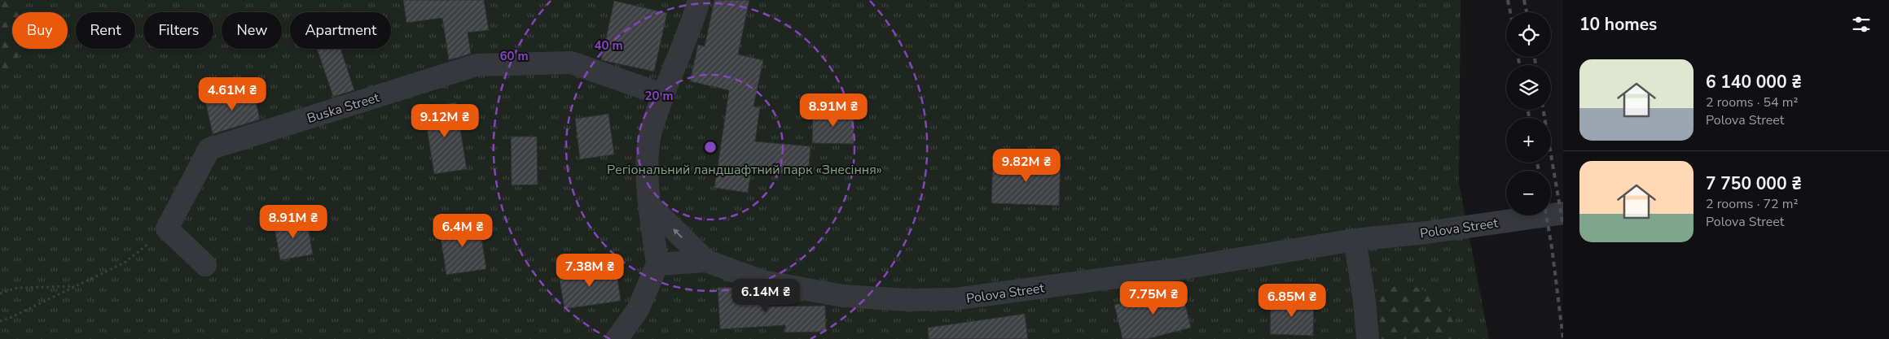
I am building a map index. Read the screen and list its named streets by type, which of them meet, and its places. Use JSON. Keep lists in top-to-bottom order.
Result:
{
  "streets": {
    "street": ["Buska Street", "Polova Street"]
  },
  "parks": ["Регіональний ландшафтний парк «Знесіння»"],
  "page": {
    "heading": "10 homes",
    "map_buttons": ["+", "−"],
    "chip": [
      "Buy",
      "Rent",
      "Filters",
      "New",
      "Apartment"
    ],
    "list": [
      {
        "name": "6 140 000 ₴",
        "note": "2 rooms · 54 m² · Polova Street"
      },
      {
        "name": "7 750 000 ₴",
        "note": "2 rooms · 72 m² · Polova Street"
      }
    ],
    "price": [
      "4.61M ₴",
      "8.91M ₴",
      "9.12M ₴",
      "9.82M ₴",
      "8.91M ₴",
      "6.4M ₴",
      "7.38M ₴",
      "6.14M ₴",
      "7.75M ₴",
      "6.85M ₴"
    ]
  },
  "rings": ["40 m", "60 m", "20 m"]
}
